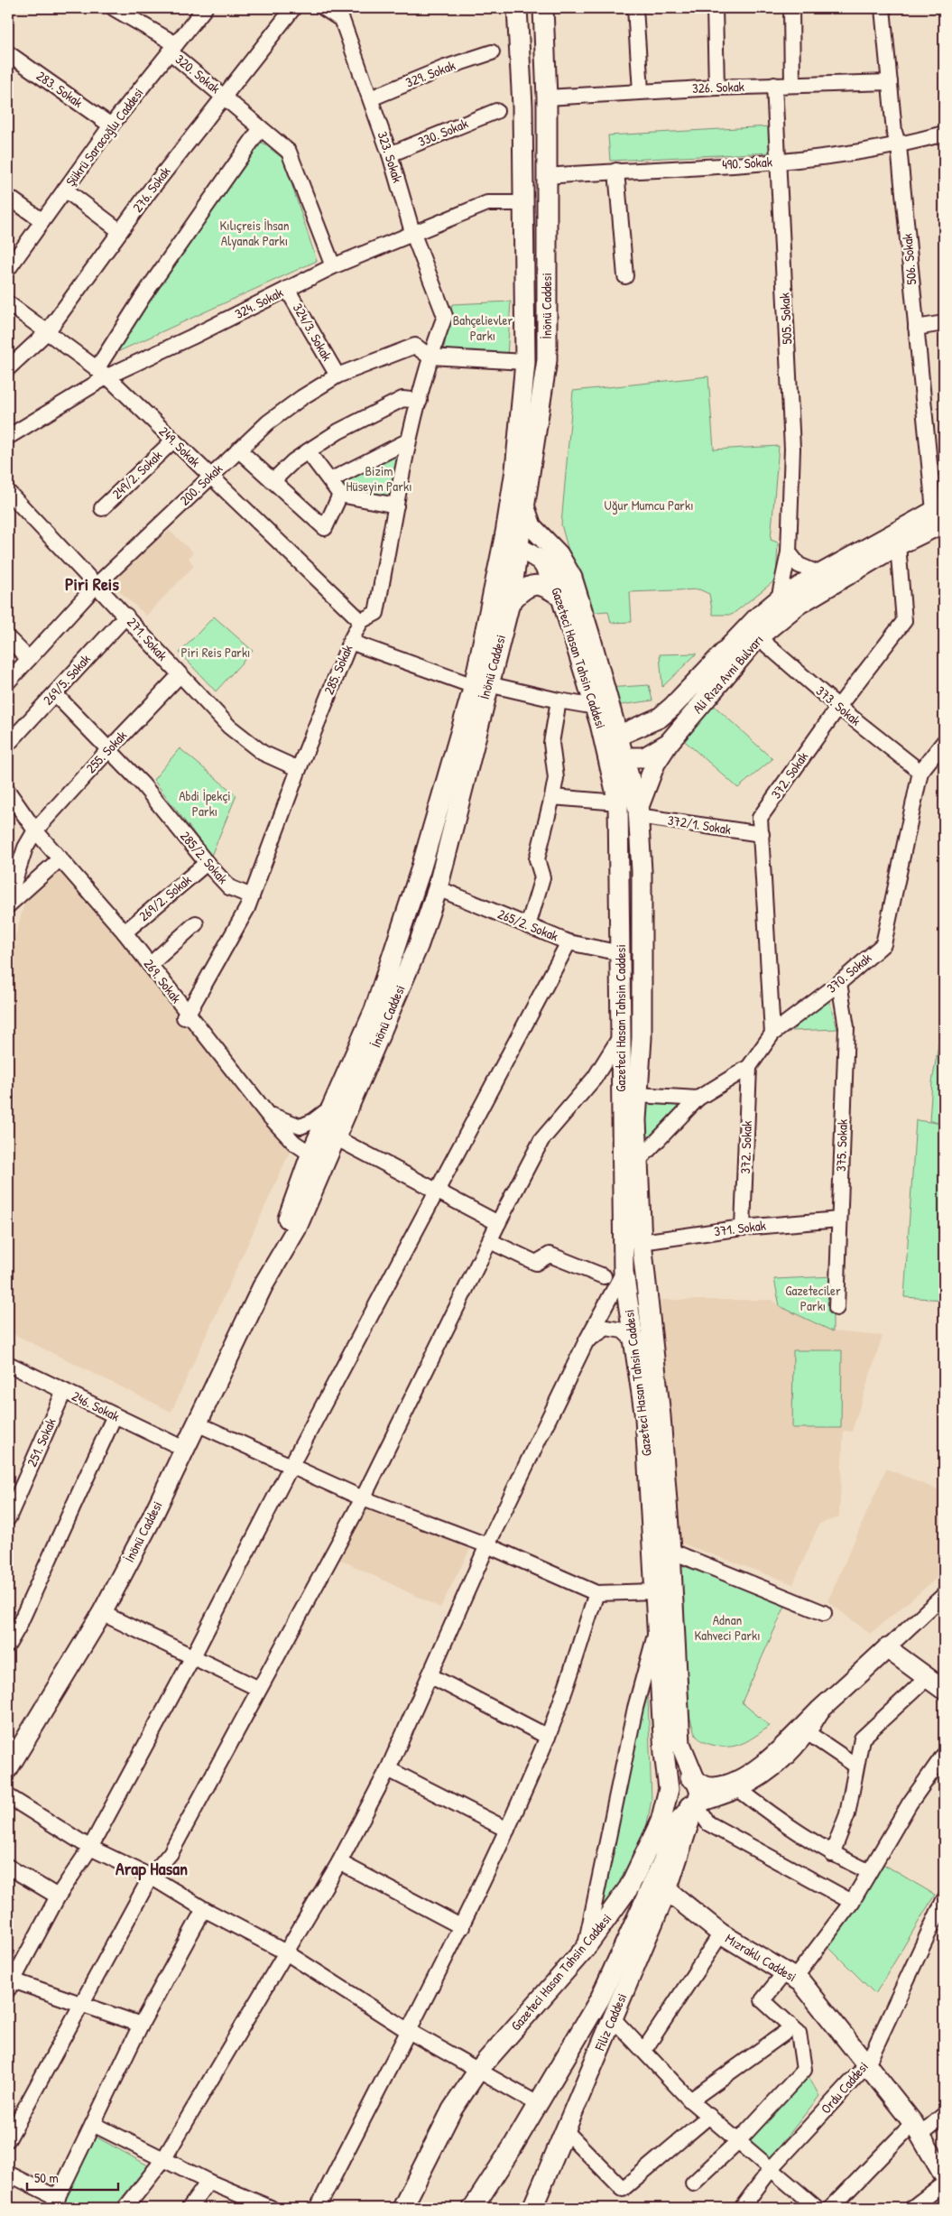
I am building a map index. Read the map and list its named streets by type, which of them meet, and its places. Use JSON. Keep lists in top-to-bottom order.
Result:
{
  "streets": {
    "main road": [
      "İnönü Caddesi",
      "Gazeteci Hasan Tahsin Caddesi",
      "Ali Rıza Avni Bulvarı",
      "Mızraklı Caddesi",
      "Filiz Caddesi"
    ],
    "street": [
      "320. Sokak",
      "329. Sokak",
      "326. Sokak",
      "283. Sokak",
      "330. Sokak",
      "Şükrü Saracoğlu Caddesi",
      "323. Sokak",
      "490. Sokak",
      "276. Sokak",
      "506. Sokak",
      "324. Sokak",
      "505. Sokak",
      "324/3. Sokak",
      "249. Sokak",
      "249/2. Sokak",
      "200. Sokak",
      "271. Sokak",
      "285. Sokak",
      "269/5. Sokak",
      "373. Sokak",
      "255. Sokak",
      "372. Sokak",
      "372/1. Sokak",
      "285/2. Sokak",
      "269/2. Sokak",
      "265/2. Sokak",
      "370. Sokak",
      "269. Sokak",
      "375. Sokak",
      "371. Sokak",
      "246. Sokak",
      "251. Sokak",
      "Ordu Caddesi"
    ]
  },
  "crossings": [
    ["320. Sokak", "Şükrü Saracoğlu Caddesi"],
    ["320. Sokak", "276. Sokak"],
    ["320. Sokak", "324. Sokak"],
    ["329. Sokak", "323. Sokak"],
    ["326. Sokak", "506. Sokak"],
    ["326. Sokak", "İnönü Caddesi"],
    ["326. Sokak", "505. Sokak"],
    ["283. Sokak", "Şükrü Saracoğlu Caddesi"],
    ["330. Sokak", "323. Sokak"],
    ["323. Sokak", "324. Sokak"],
    ["323. Sokak", "285. Sokak"],
    ["490. Sokak", "506. Sokak"],
    ["490. Sokak", "İnönü Caddesi"],
    ["490. Sokak", "505. Sokak"],
    ["276. Sokak", "249. Sokak"],
    ["506. Sokak", "Ali Rıza Avni Bulvarı"],
    ["324. Sokak", "İnönü Caddesi"],
    ["324. Sokak", "324/3. Sokak"],
    ["324. Sokak", "249. Sokak"],
    ["İnönü Caddesi", "Gazeteci Hasan Tahsin Caddesi"],
    ["İnönü Caddesi", "265/2. Sokak"],
    ["İnönü Caddesi", "269. Sokak"],
    ["İnönü Caddesi", "246. Sokak"],
    ["505. Sokak", "Ali Rıza Avni Bulvarı"],
    ["324/3. Sokak", "200. Sokak"],
    ["249. Sokak", "249/2. Sokak"],
    ["249. Sokak", "200. Sokak"],
    ["249. Sokak", "285. Sokak"],
    ["200. Sokak", "271. Sokak"],
    ["200. Sokak", "285. Sokak"],
    ["271. Sokak", "285. Sokak"],
    ["271. Sokak", "269/5. Sokak"],
    ["271. Sokak", "255. Sokak"],
    ["Gazeteci Hasan Tahsin Caddesi", "Ali Rıza Avni Bulvarı"],
    ["Gazeteci Hasan Tahsin Caddesi", "372/1. Sokak"],
    ["Gazeteci Hasan Tahsin Caddesi", "265/2. Sokak"],
    ["Gazeteci Hasan Tahsin Caddesi", "370. Sokak"],
    ["Gazeteci Hasan Tahsin Caddesi", "371. Sokak"],
    ["285. Sokak", "285/2. Sokak"],
    ["285. Sokak", "269. Sokak"],
    ["Ali Rıza Avni Bulvarı", "373. Sokak"],
    ["Ali Rıza Avni Bulvarı", "372. Sokak"],
    ["269/5. Sokak", "285/2. Sokak"],
    ["373. Sokak", "372. Sokak"],
    ["373. Sokak", "370. Sokak"],
    ["255. Sokak", "285/2. Sokak"],
    ["255. Sokak", "269. Sokak"],
    ["372. Sokak", "372/1. Sokak"],
    ["372. Sokak", "370. Sokak"],
    ["372. Sokak", "371. Sokak"],
    ["285/2. Sokak", "269/2. Sokak"],
    ["269/2. Sokak", "269. Sokak"],
    ["370. Sokak", "375. Sokak"],
    ["375. Sokak", "371. Sokak"],
    ["246. Sokak", "251. Sokak"],
    ["Mızraklı Caddesi", "Filiz Caddesi"],
    ["Mızraklı Caddesi", "Ordu Caddesi"]
  ],
  "districts": ["Piri Reis", "Arap Hasan"],
  "parks": [
    "Kılıçreis İhsan Alyanak Parkı",
    "Bahçelievler Parkı",
    "Bizim Hüseyin Parkı",
    "Uğur Mumcu Parkı",
    "Piri Reis Parkı",
    "Abdi İpekçi Parkı",
    "Gazeteciler Parkı",
    "Adnan Kahveci Parkı"
  ],
  "scale_bar": "50 m"
}
